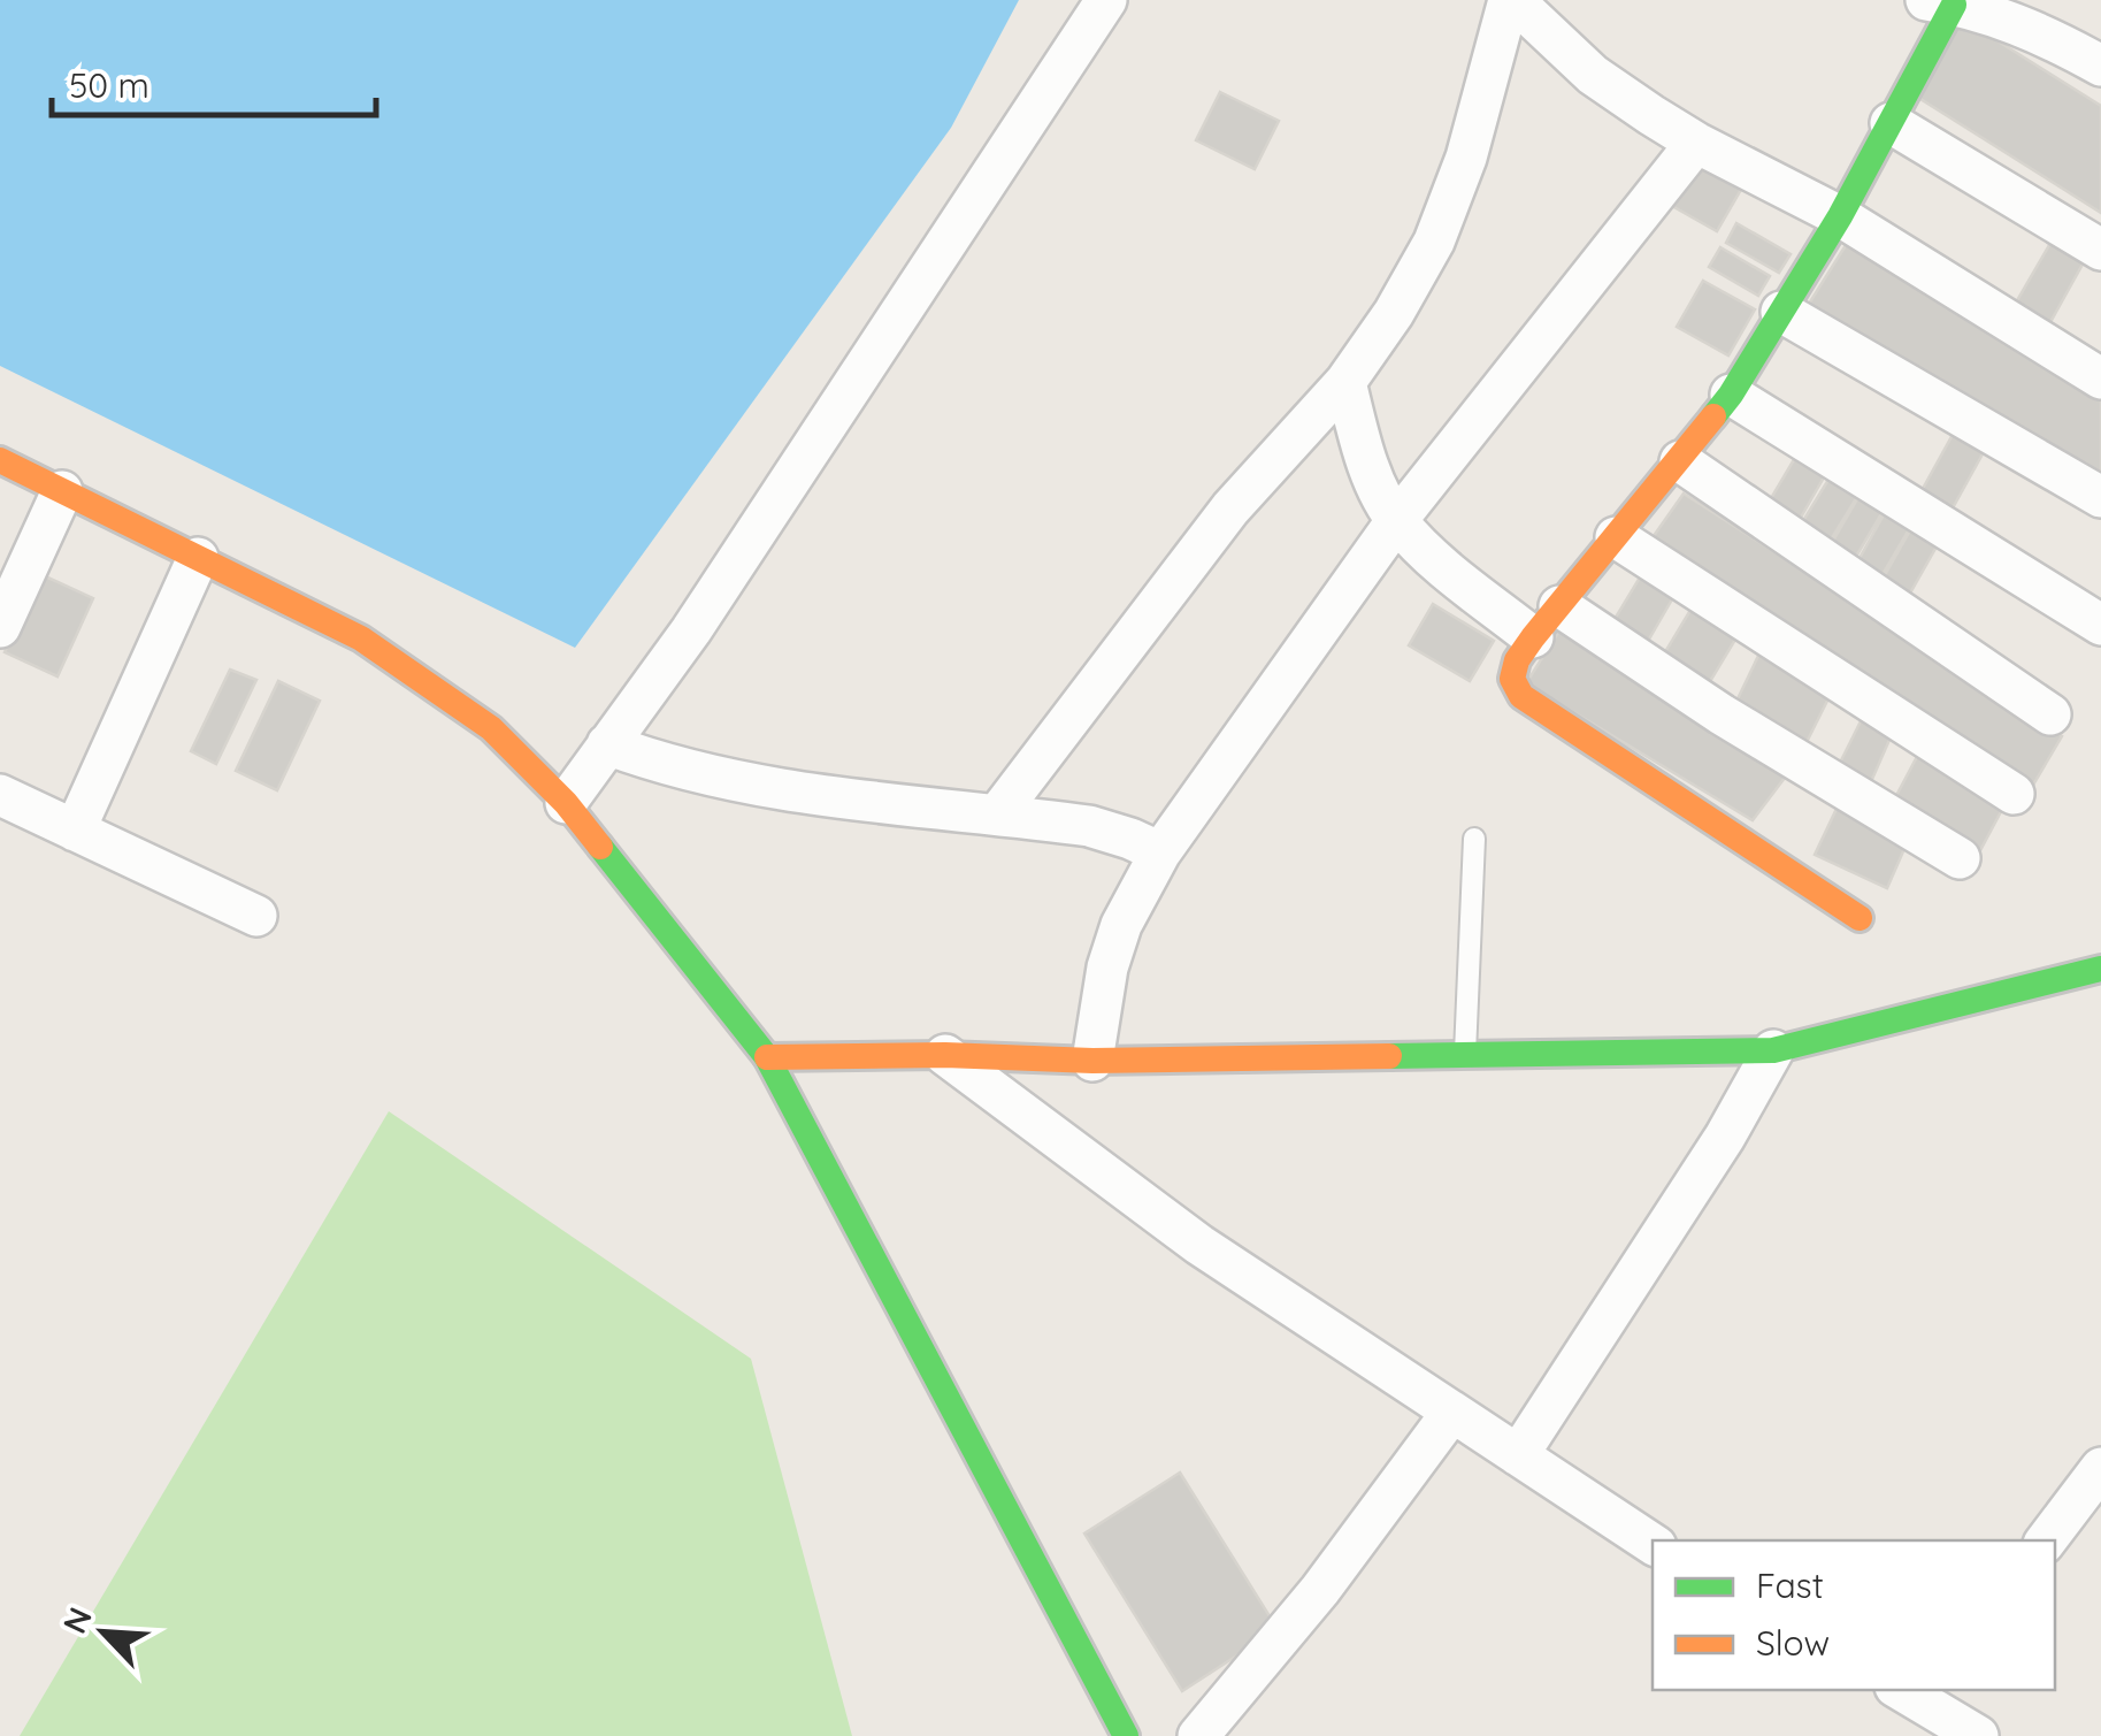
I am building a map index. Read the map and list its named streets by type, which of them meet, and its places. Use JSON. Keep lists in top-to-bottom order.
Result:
{
  "legend": ["Fast", "Slow"],
  "scale_bar": "50 m",
  "north": "top left"
}
